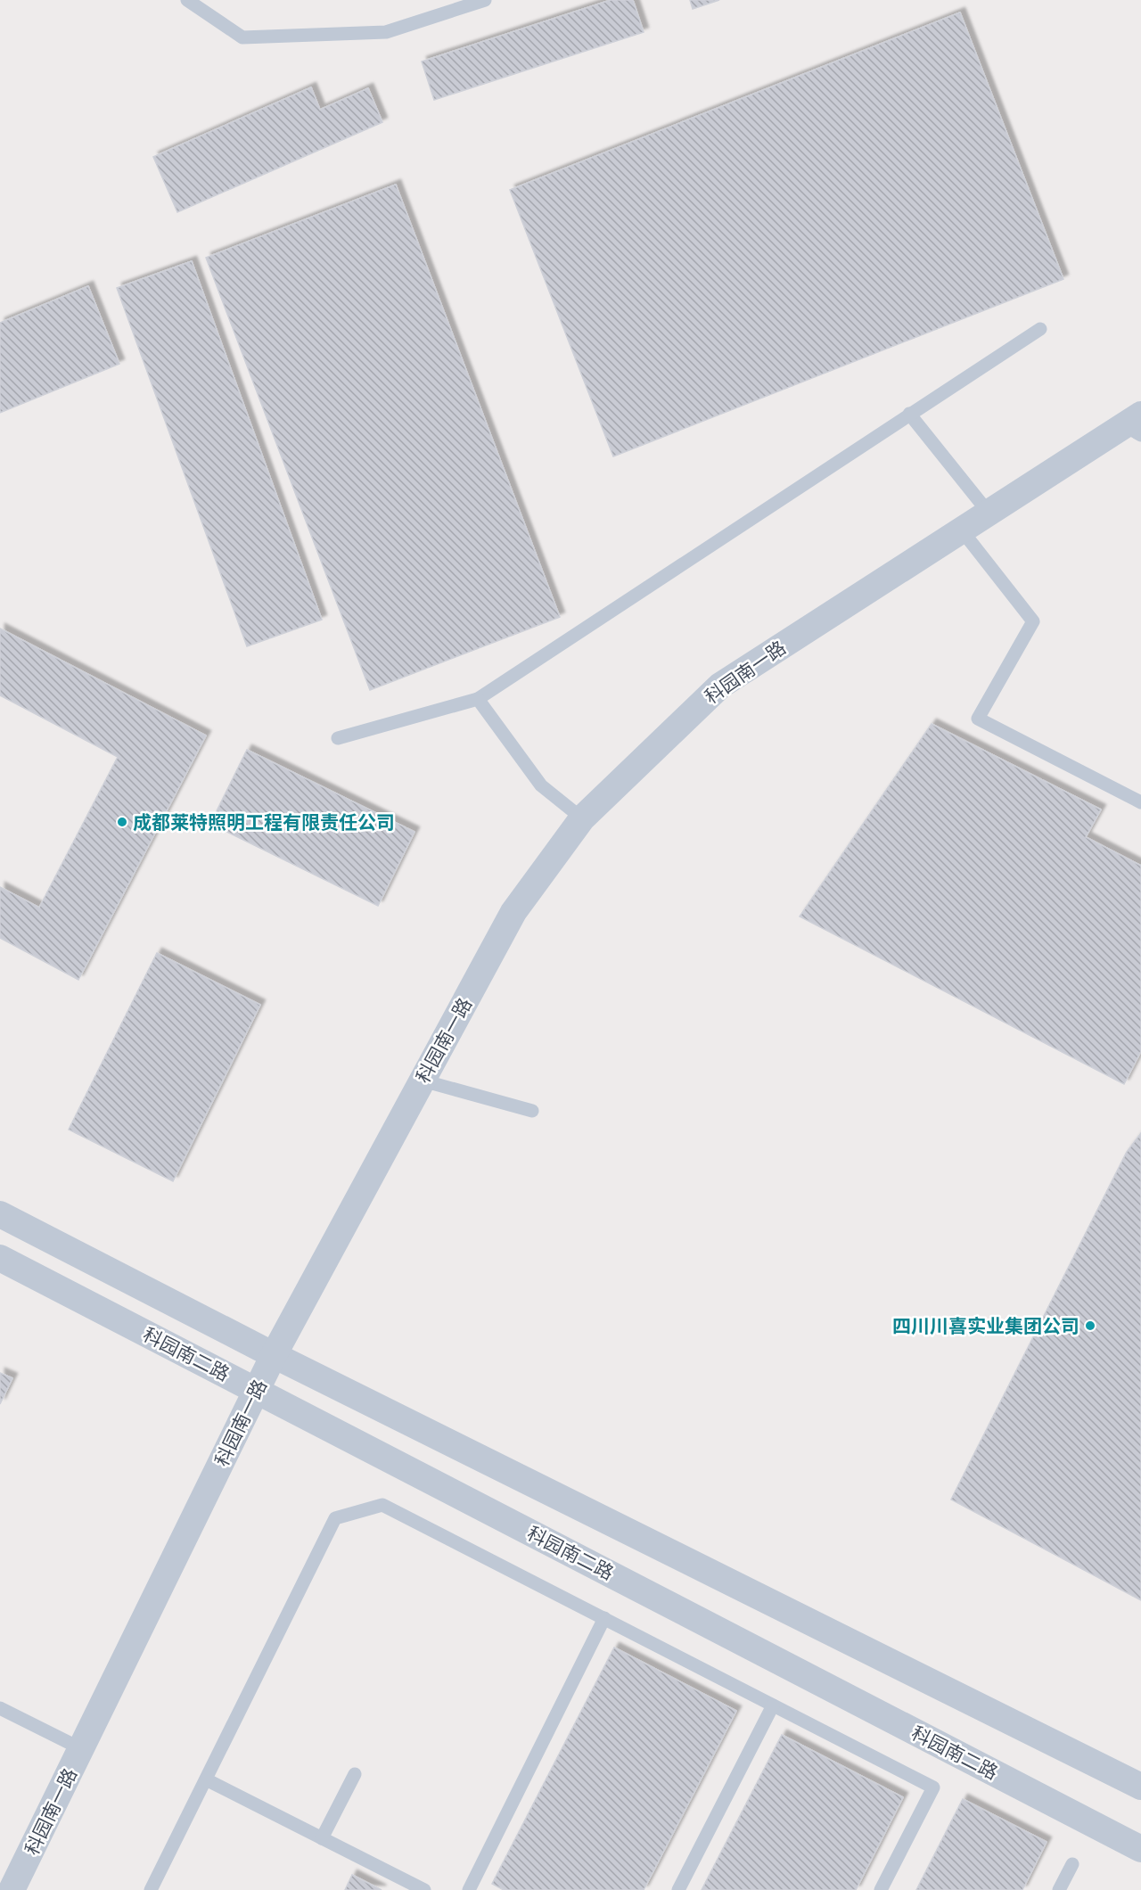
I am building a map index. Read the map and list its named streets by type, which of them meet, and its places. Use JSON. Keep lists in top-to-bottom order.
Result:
{
  "streets": {
    "street": ["科园南一路", "科园南二路"]
  },
  "crossings": [
    ["科园南一路", "科园南二路"]
  ],
  "places": ["成都莱特照明工程有限责任公司", "四川川喜实业集团公司"]
}
